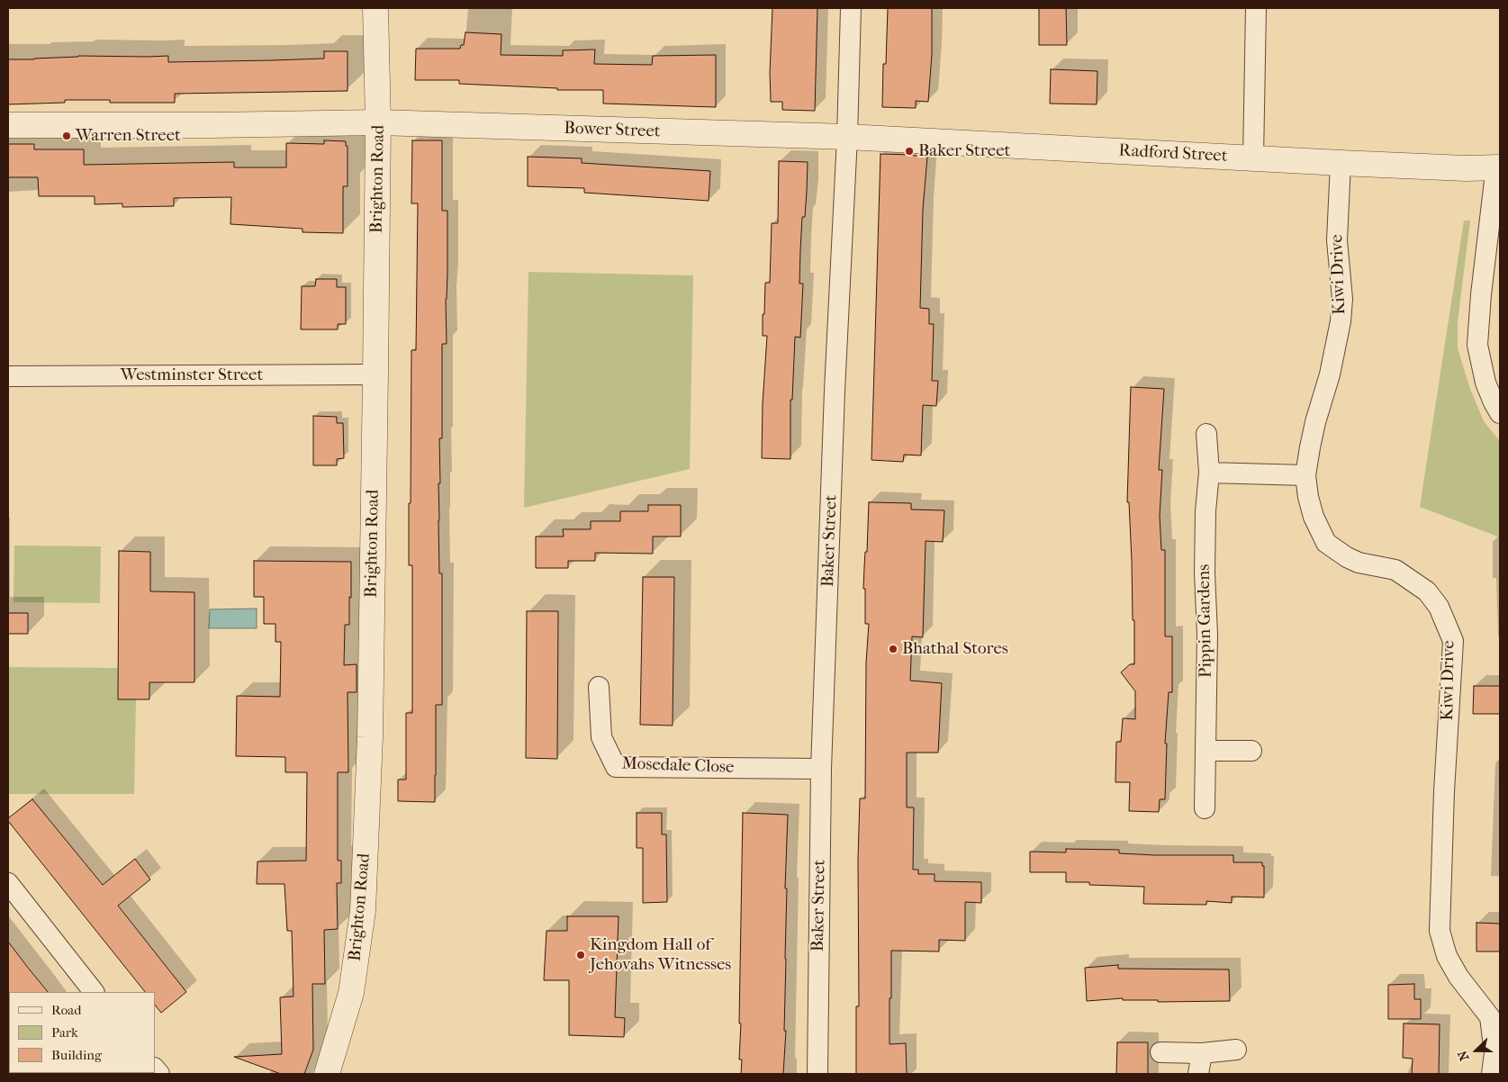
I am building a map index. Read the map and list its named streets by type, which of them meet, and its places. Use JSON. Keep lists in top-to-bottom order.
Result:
{
  "streets": {
    "street": [
      "Bower Street",
      "Radford Street",
      "Brighton Road",
      "Kiwi Drive",
      "Westminster Street",
      "Baker Street",
      "Pippin Gardens",
      "Mosedale Close"
    ]
  },
  "crossings": [
    ["Bower Street", "Radford Street"],
    ["Bower Street", "Brighton Road"],
    ["Bower Street", "Baker Street"],
    ["Radford Street", "Kiwi Drive"],
    ["Radford Street", "Baker Street"],
    ["Brighton Road", "Westminster Street"],
    ["Baker Street", "Mosedale Close"]
  ],
  "places": [
    "Warren Street",
    "Baker Street",
    "Bhathal Stores",
    "Kingdom Hall of Jehovahs Witnesses"
  ],
  "legend": ["Road", "Park", "Building"],
  "north": "left"
}
